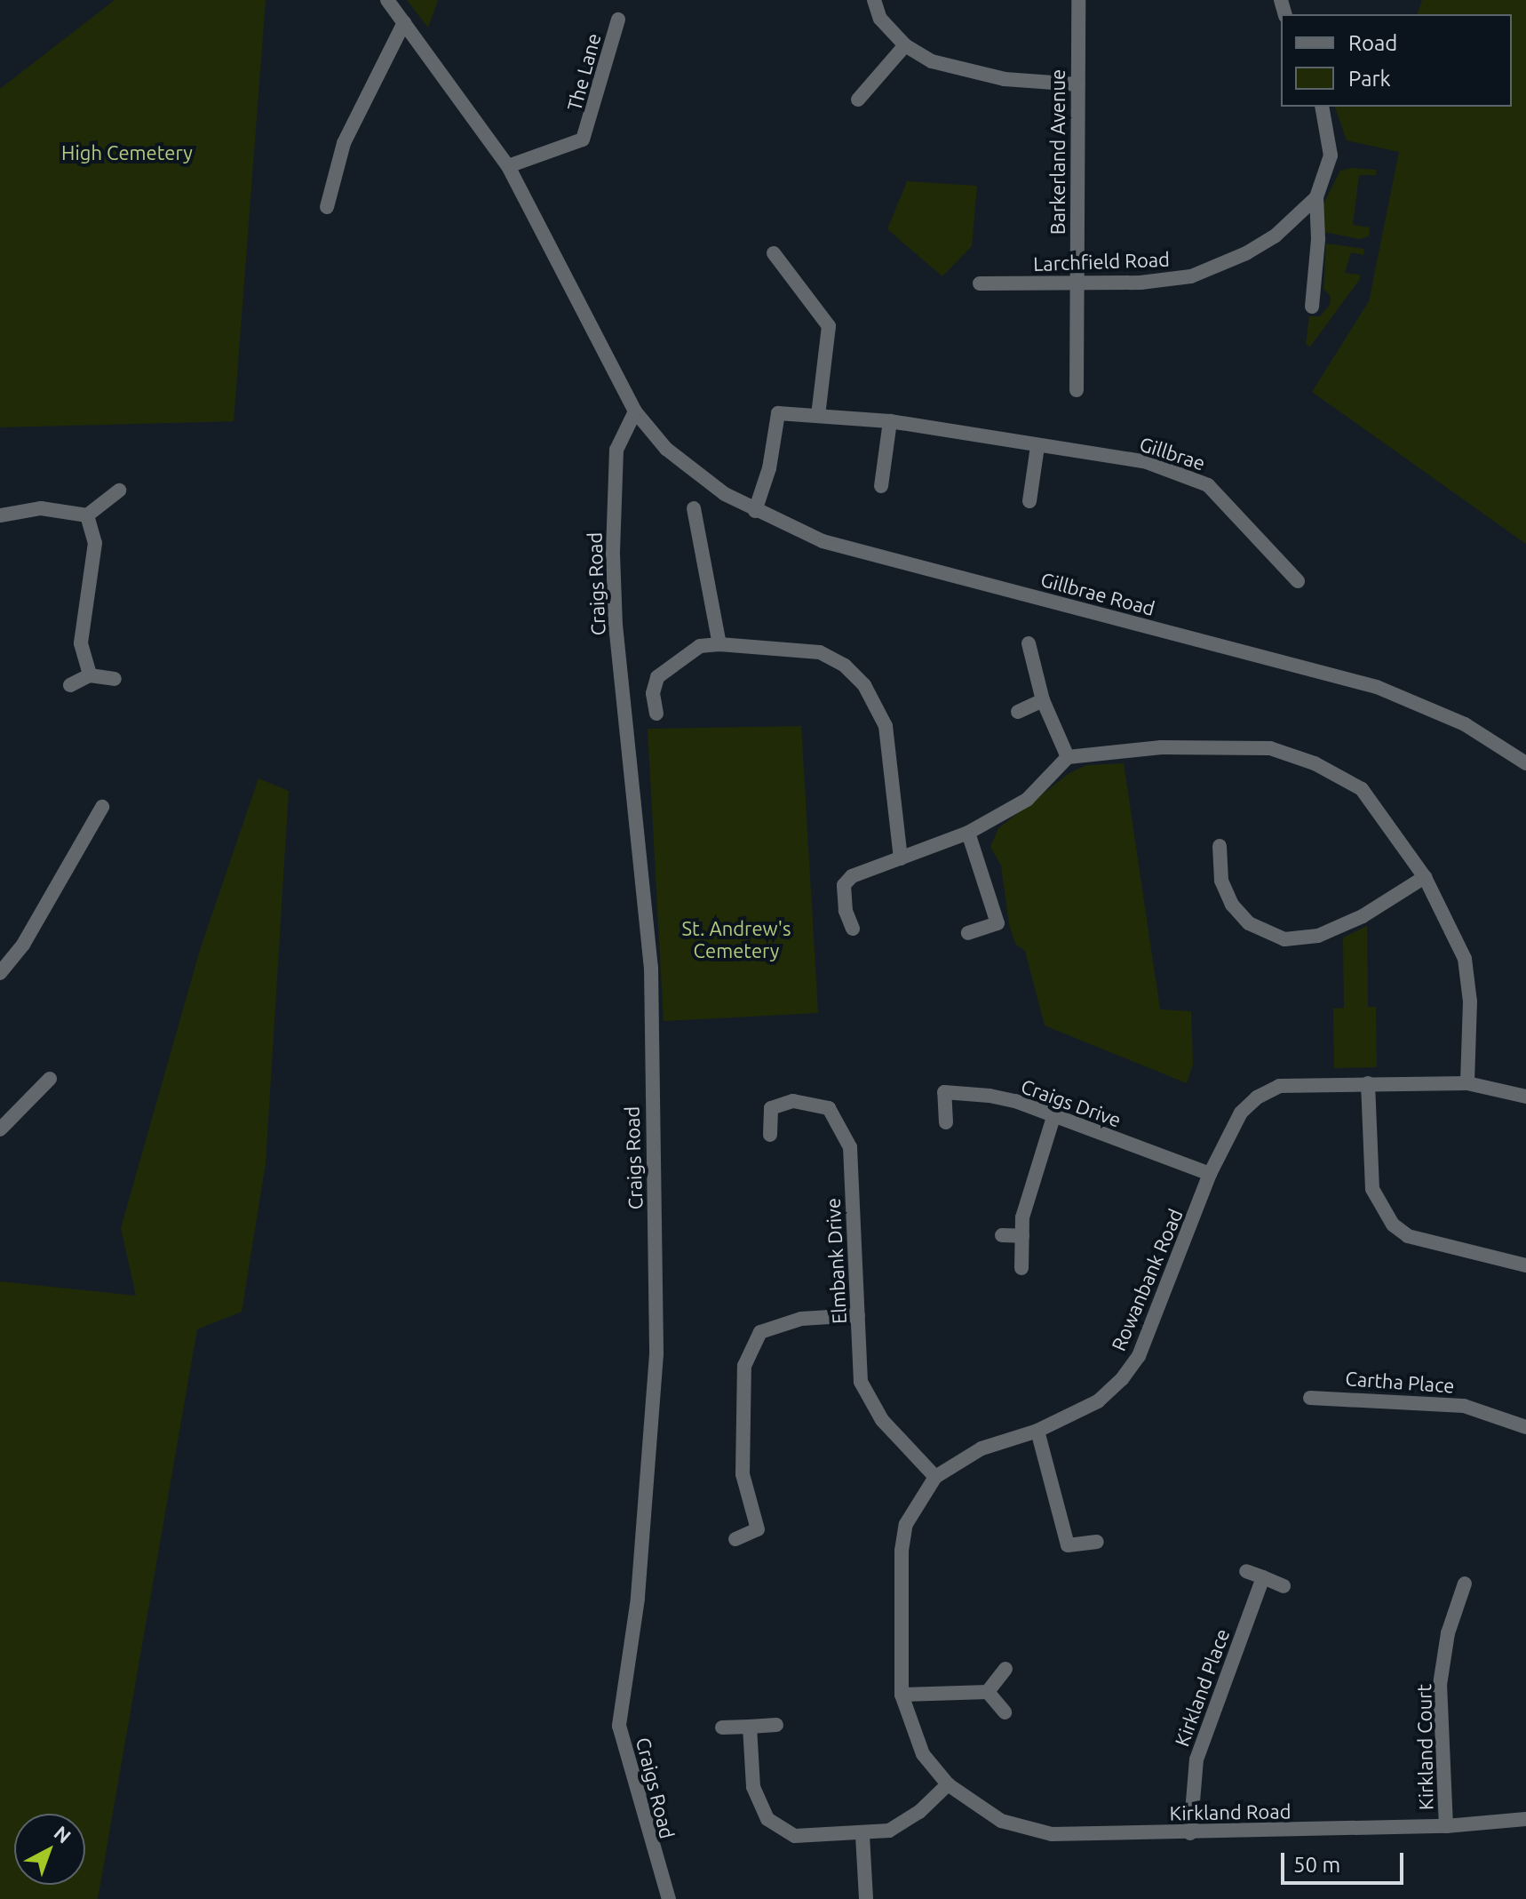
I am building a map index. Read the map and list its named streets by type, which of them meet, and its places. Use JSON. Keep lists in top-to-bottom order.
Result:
{
  "streets": {
    "street": [
      "The Lane",
      "Barkerland Avenue",
      "Larchfield Road",
      "Gillbrae",
      "Craigs Road",
      "Gillbrae Road",
      "Craigs Drive",
      "Elmbank Drive",
      "Rowanbank Road",
      "Cartha Place",
      "Kirkland Place",
      "Kirkland Court",
      "Kirkland Road"
    ]
  },
  "crossings": [
    ["Barkerland Avenue", "Larchfield Road"],
    ["Gillbrae", "Gillbrae Road"],
    ["Craigs Road", "Gillbrae Road"],
    ["Craigs Drive", "Rowanbank Road"],
    ["Elmbank Drive", "Rowanbank Road"],
    ["Rowanbank Road", "Kirkland Road"],
    ["Kirkland Place", "Kirkland Road"],
    ["Kirkland Court", "Kirkland Road"]
  ],
  "parks": ["High Cemetery", "St. Andrew's Cemetery"],
  "legend": ["Road", "Park"],
  "scale_bar": "50 m",
  "north": "top right"
}
